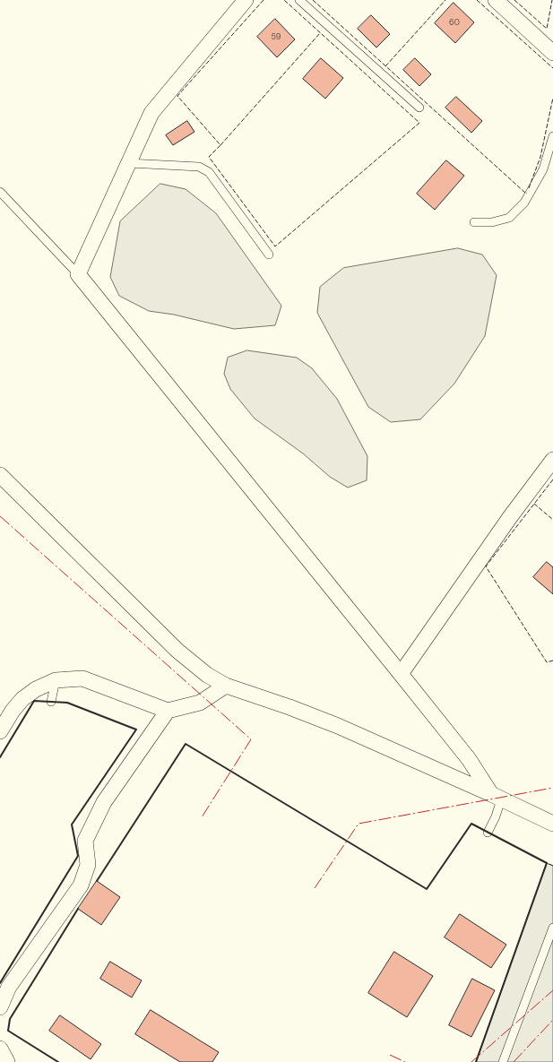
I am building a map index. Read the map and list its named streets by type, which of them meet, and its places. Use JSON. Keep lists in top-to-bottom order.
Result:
{
  "house_numbers": ["60", "59"]
}
